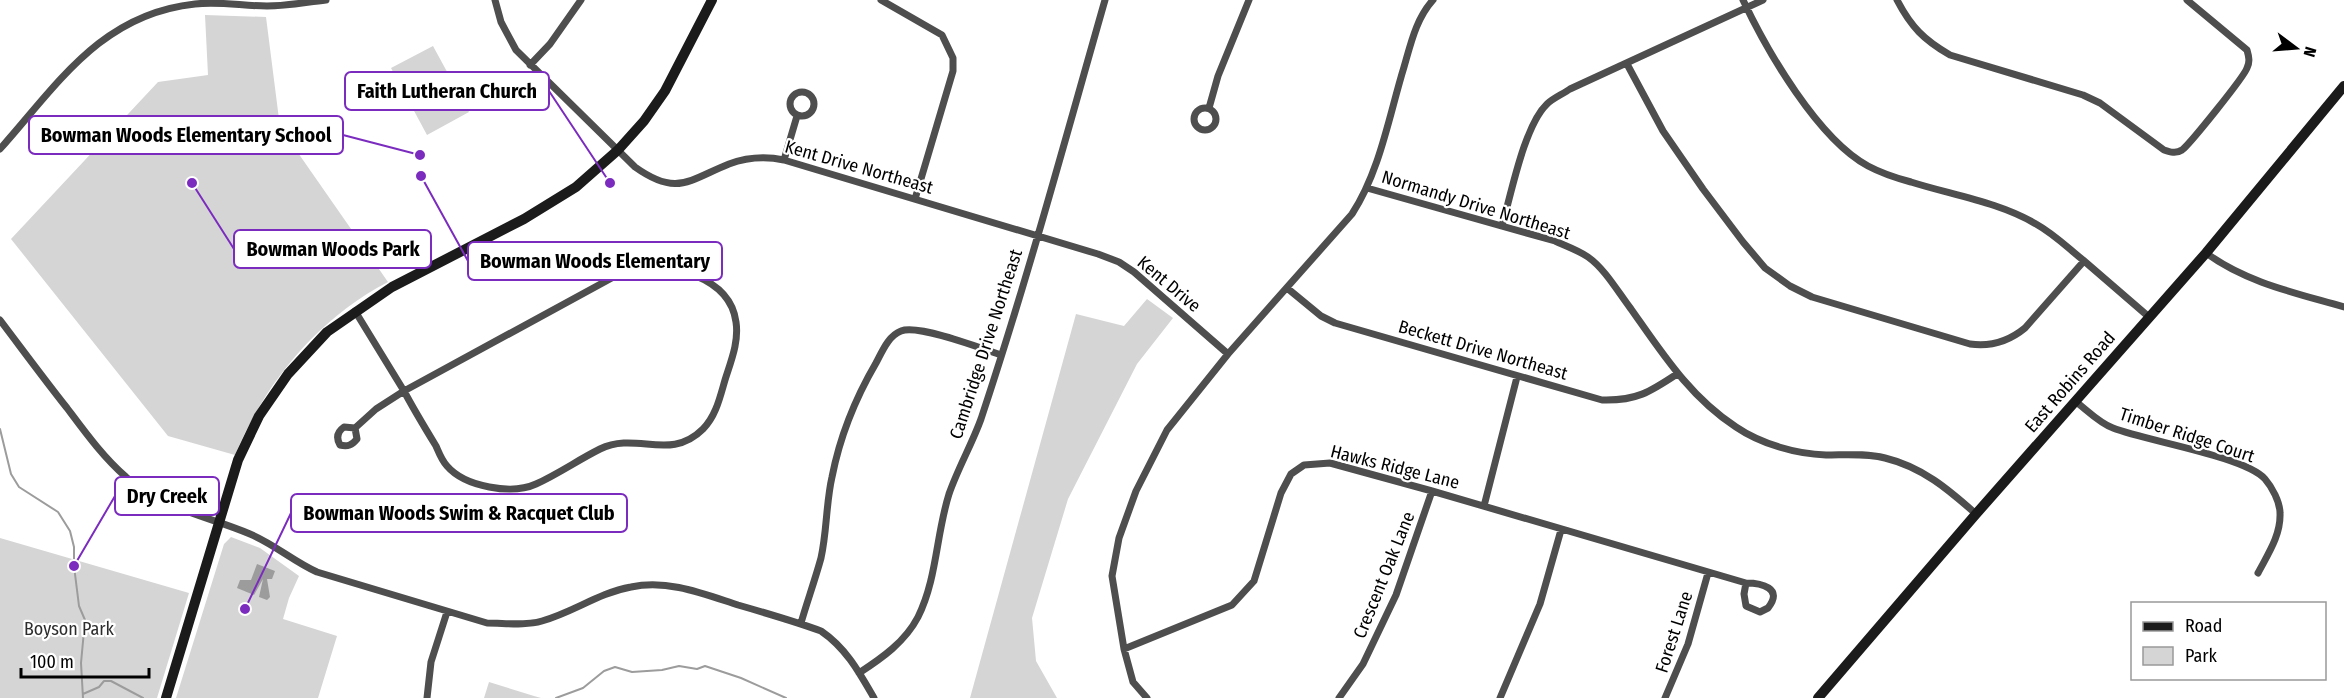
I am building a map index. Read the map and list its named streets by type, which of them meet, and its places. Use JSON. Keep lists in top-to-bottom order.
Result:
{
  "streets": {
    "street": [
      "Kent Drive Northeast",
      "Normandy Drive Northeast",
      "Kent Drive",
      "Cambridge Drive Northeast",
      "Beckett Drive Northeast",
      "East Robins Road",
      "Timber Ridge Court",
      "Hawks Ridge Lane",
      "Crescent Oak Lane",
      "Forest Lane"
    ]
  },
  "crossings": [
    ["Kent Drive Northeast", "Kent Drive"],
    ["Kent Drive Northeast", "Cambridge Drive Northeast"],
    ["Normandy Drive Northeast", "Beckett Drive Northeast"],
    ["Normandy Drive Northeast", "East Robins Road"],
    ["East Robins Road", "Timber Ridge Court"],
    ["Hawks Ridge Lane", "Crescent Oak Lane"],
    ["Hawks Ridge Lane", "Forest Lane"]
  ],
  "parks": ["Boyson Park"],
  "places": [
    "Bowman Woods Elementary School",
    "Bowman Woods Elementary",
    "Bowman Woods Park",
    "Faith Lutheran Church",
    "Dry Creek",
    "Bowman Woods Swim & Racquet Club"
  ],
  "legend": ["Road", "Park"],
  "scale_bar": "100 m",
  "north": "right"
}
